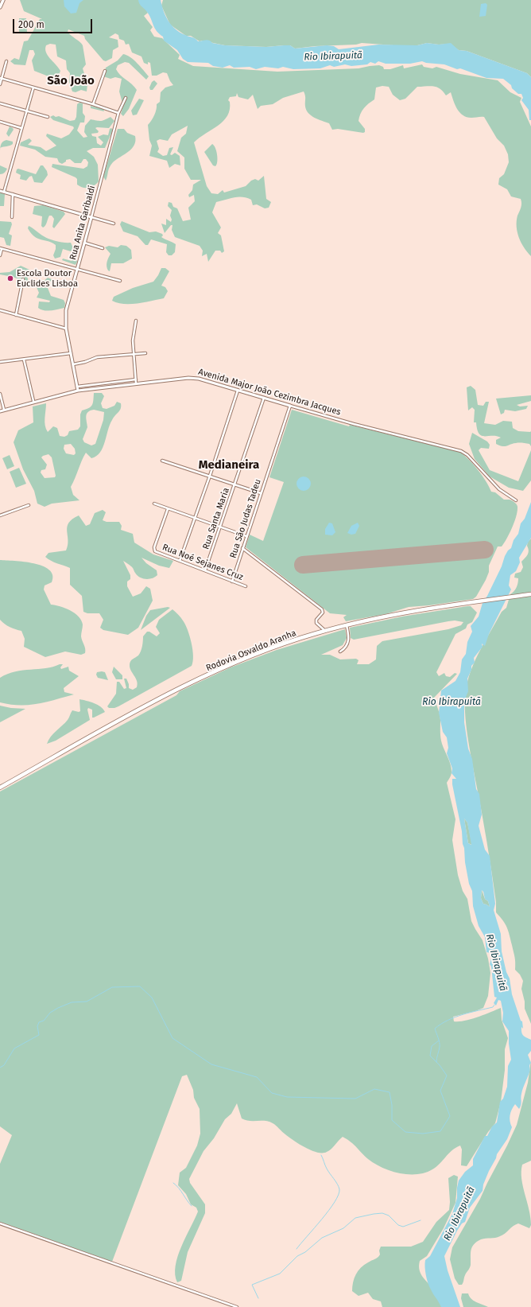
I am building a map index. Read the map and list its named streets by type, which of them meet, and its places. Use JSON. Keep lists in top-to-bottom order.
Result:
{
  "streets": {
    "highway": ["Rodovia Osvaldo Aranha"],
    "street": [
      "Rua Anita Garibaldi",
      "Avenida Major João Cezimbra Jacques",
      "Rua Santa Maria",
      "Rua São Judas Tadeu",
      "Rua Noé Sejanes Cruz"
    ]
  },
  "crossings": [
    ["Rua Anita Garibaldi", "Avenida Major João Cezimbra Jacques"],
    ["Avenida Major João Cezimbra Jacques", "Rua Santa Maria"],
    ["Avenida Major João Cezimbra Jacques", "Rua São Judas Tadeu"],
    ["Rua Santa Maria", "Rua Noé Sejanes Cruz"],
    ["Rua São Judas Tadeu", "Rua Noé Sejanes Cruz"]
  ],
  "districts": ["São João", "Medianeira"],
  "water": ["Rio Ibirapuitã"],
  "places": ["Escola Doutor Euclides Lisboa"],
  "scale_bar": "200 m"
}
